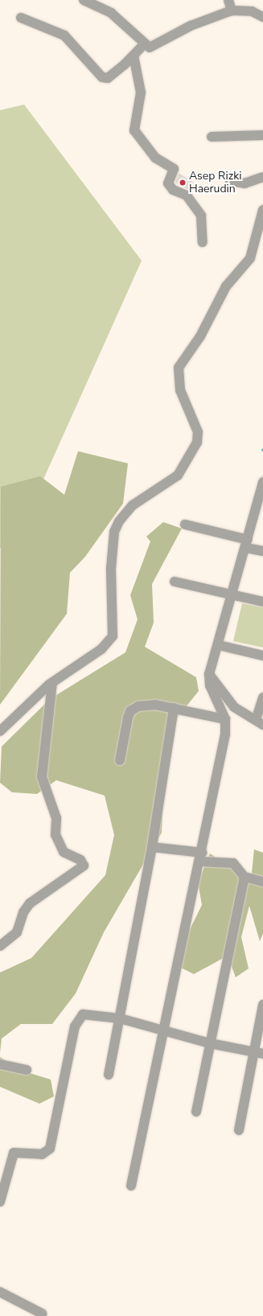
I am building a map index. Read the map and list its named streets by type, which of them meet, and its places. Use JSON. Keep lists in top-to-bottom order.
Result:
{
  "places": ["Asep Rizki Haerudin"]
}
